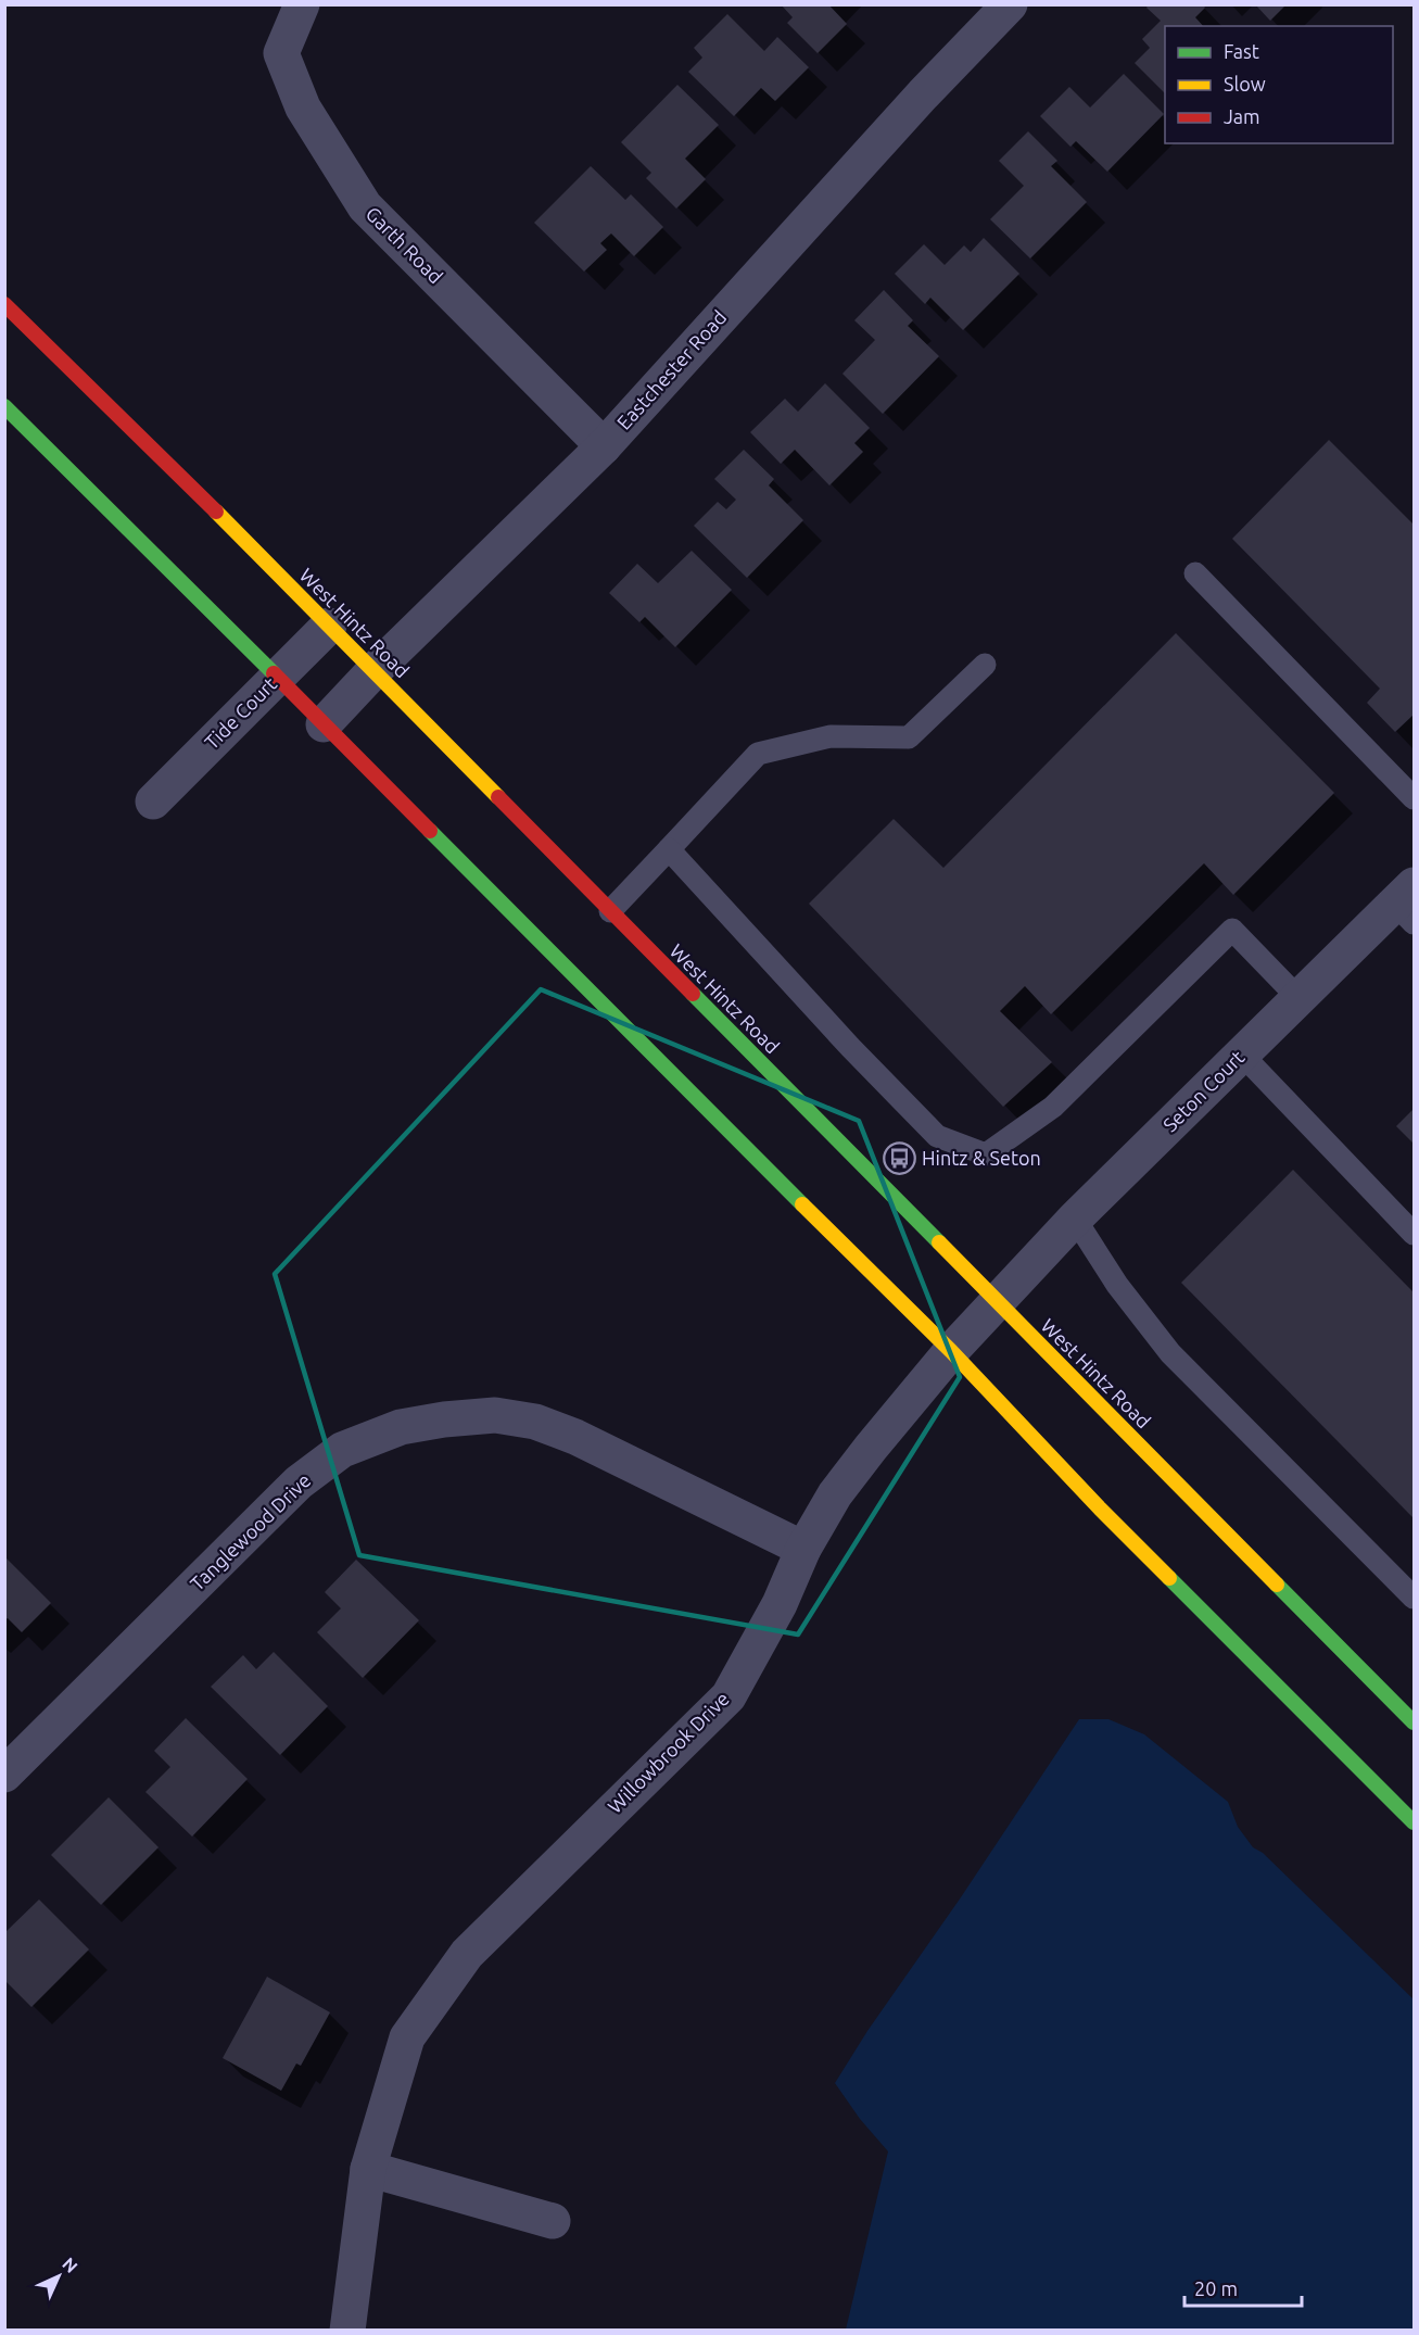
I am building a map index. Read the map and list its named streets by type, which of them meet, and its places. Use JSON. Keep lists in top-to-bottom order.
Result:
{
  "streets": {
    "main road": ["West Hintz Road"],
    "street": [
      "Garth Road",
      "Eastchester Road",
      "Tide Court",
      "Seton Court",
      "Tanglewood Drive",
      "Willowbrook Drive"
    ]
  },
  "crossings": [
    ["Garth Road", "Eastchester Road"],
    ["Eastchester Road", "West Hintz Road"],
    ["West Hintz Road", "Tide Court"],
    ["West Hintz Road", "Seton Court"],
    ["West Hintz Road", "Willowbrook Drive"],
    ["Seton Court", "Willowbrook Drive"],
    ["Tanglewood Drive", "Willowbrook Drive"]
  ],
  "places": {
    "bus stop": ["Hintz & Seton"]
  },
  "legend": ["Fast", "Slow", "Jam"],
  "scale_bar": "20 m",
  "north": "top right"
}
